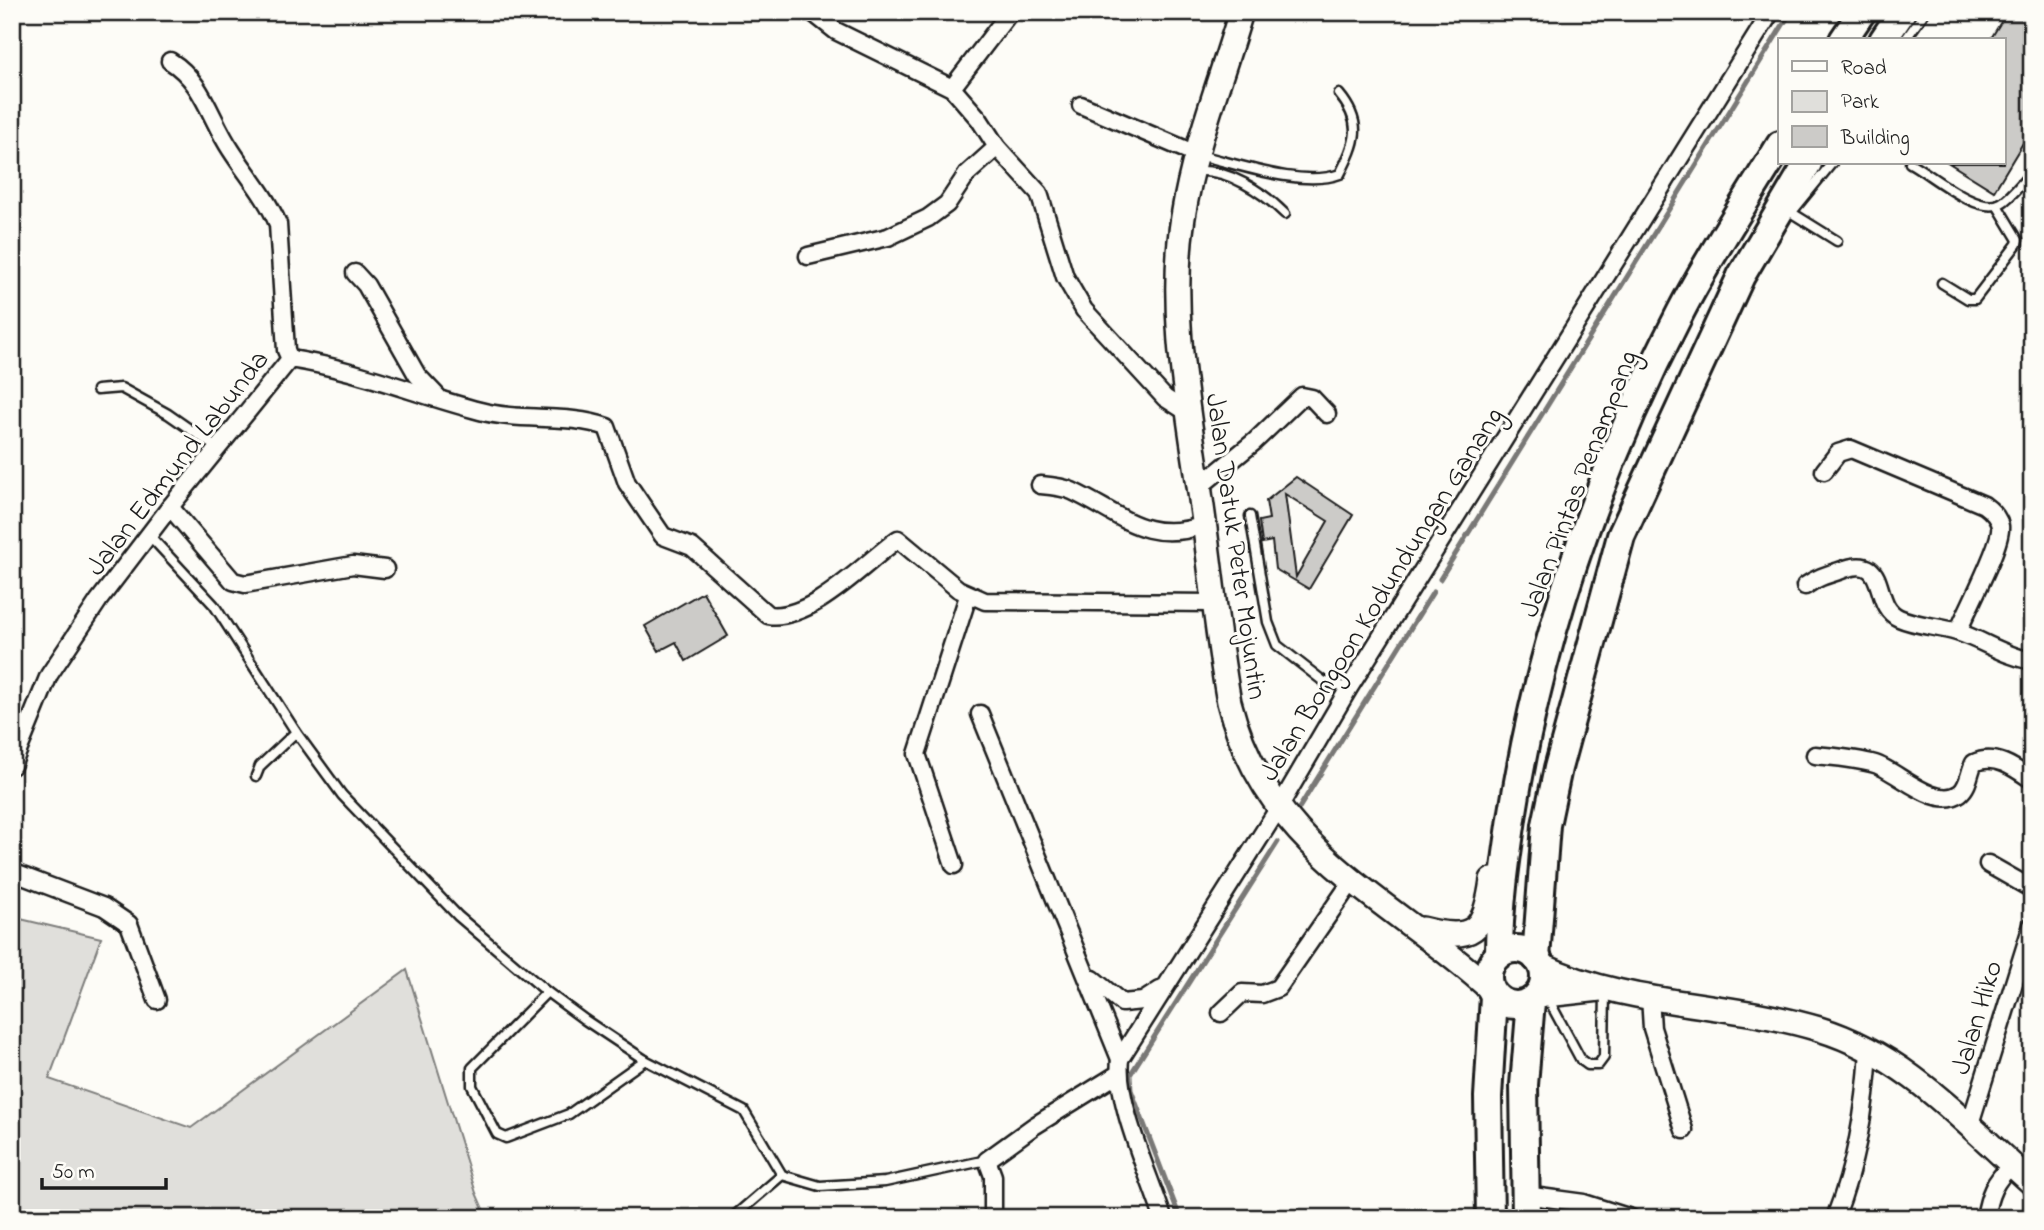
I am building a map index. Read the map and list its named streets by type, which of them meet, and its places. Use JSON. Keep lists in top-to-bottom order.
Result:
{
  "streets": {
    "main road": ["Jalan Pintas Penampang", "Jalan Datuk Peter Mojuntin"],
    "street": ["Jalan Edmund Labunda", "Jalan Bongoon Kodundungan Ganang", "Jalan Hiko"]
  },
  "crossings": [
    ["Jalan Edmund Labunda", "Jalan Datuk Peter Mojuntin"],
    ["Jalan Pintas Penampang", "Jalan Datuk Peter Mojuntin"],
    ["Jalan Datuk Peter Mojuntin", "Jalan Bongoon Kodundungan Ganang"]
  ],
  "legend": ["Road", "Park", "Building"],
  "scale_bar": "50 m"
}
